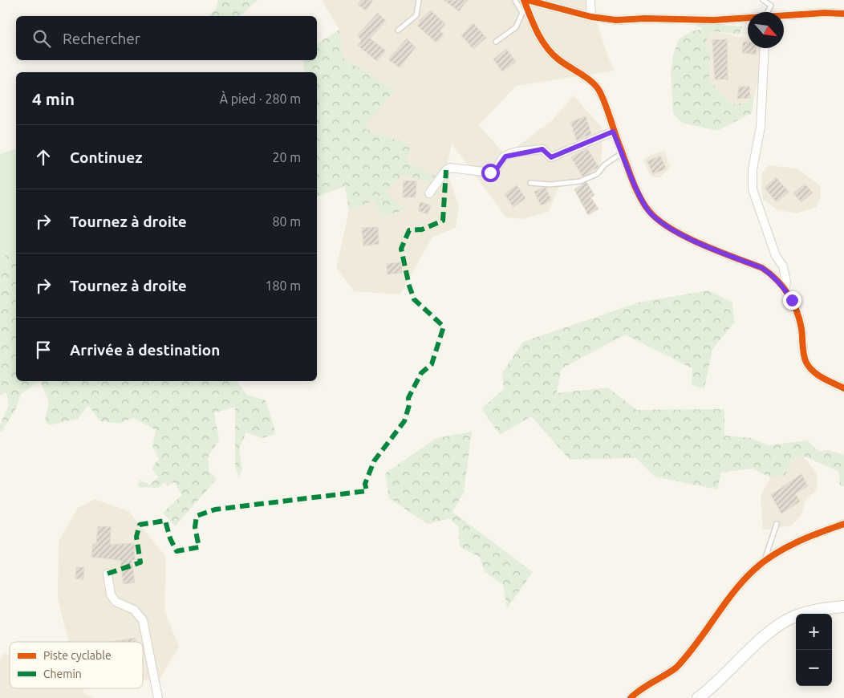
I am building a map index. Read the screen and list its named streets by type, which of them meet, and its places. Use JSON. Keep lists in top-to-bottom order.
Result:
{
  "legend": ["Piste cyclable", "Chemin"],
  "north": "bottom right",
  "page": {
    "search": "Rechercher",
    "heading": ["4 min", "À pied · 280 m"],
    "list": [
      ["Continuez", "20 m"],
      ["Tournez à droite", "80 m"],
      ["Tournez à droite", "180 m"],
      "Arrivée à destination"
    ],
    "map_buttons": ["+", "−"]
  }
}
